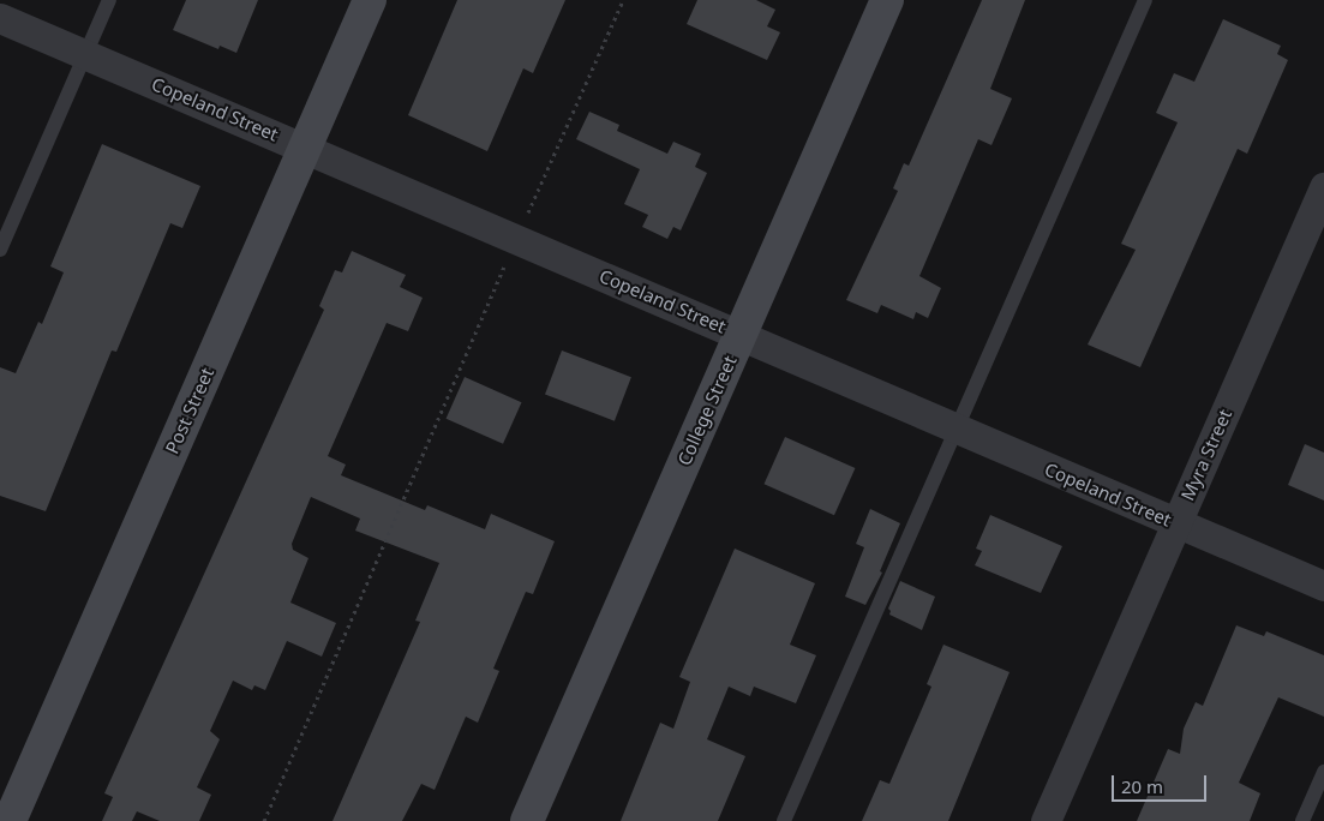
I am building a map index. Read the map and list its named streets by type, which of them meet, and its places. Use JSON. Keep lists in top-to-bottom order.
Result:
{
  "streets": {
    "street": [
      "Copeland Street",
      "Post Street",
      "College Street",
      "Myra Street"
    ]
  },
  "crossings": [
    ["Copeland Street", "Post Street"],
    ["Copeland Street", "College Street"],
    ["Copeland Street", "Myra Street"]
  ],
  "scale_bar": "20 m"
}
